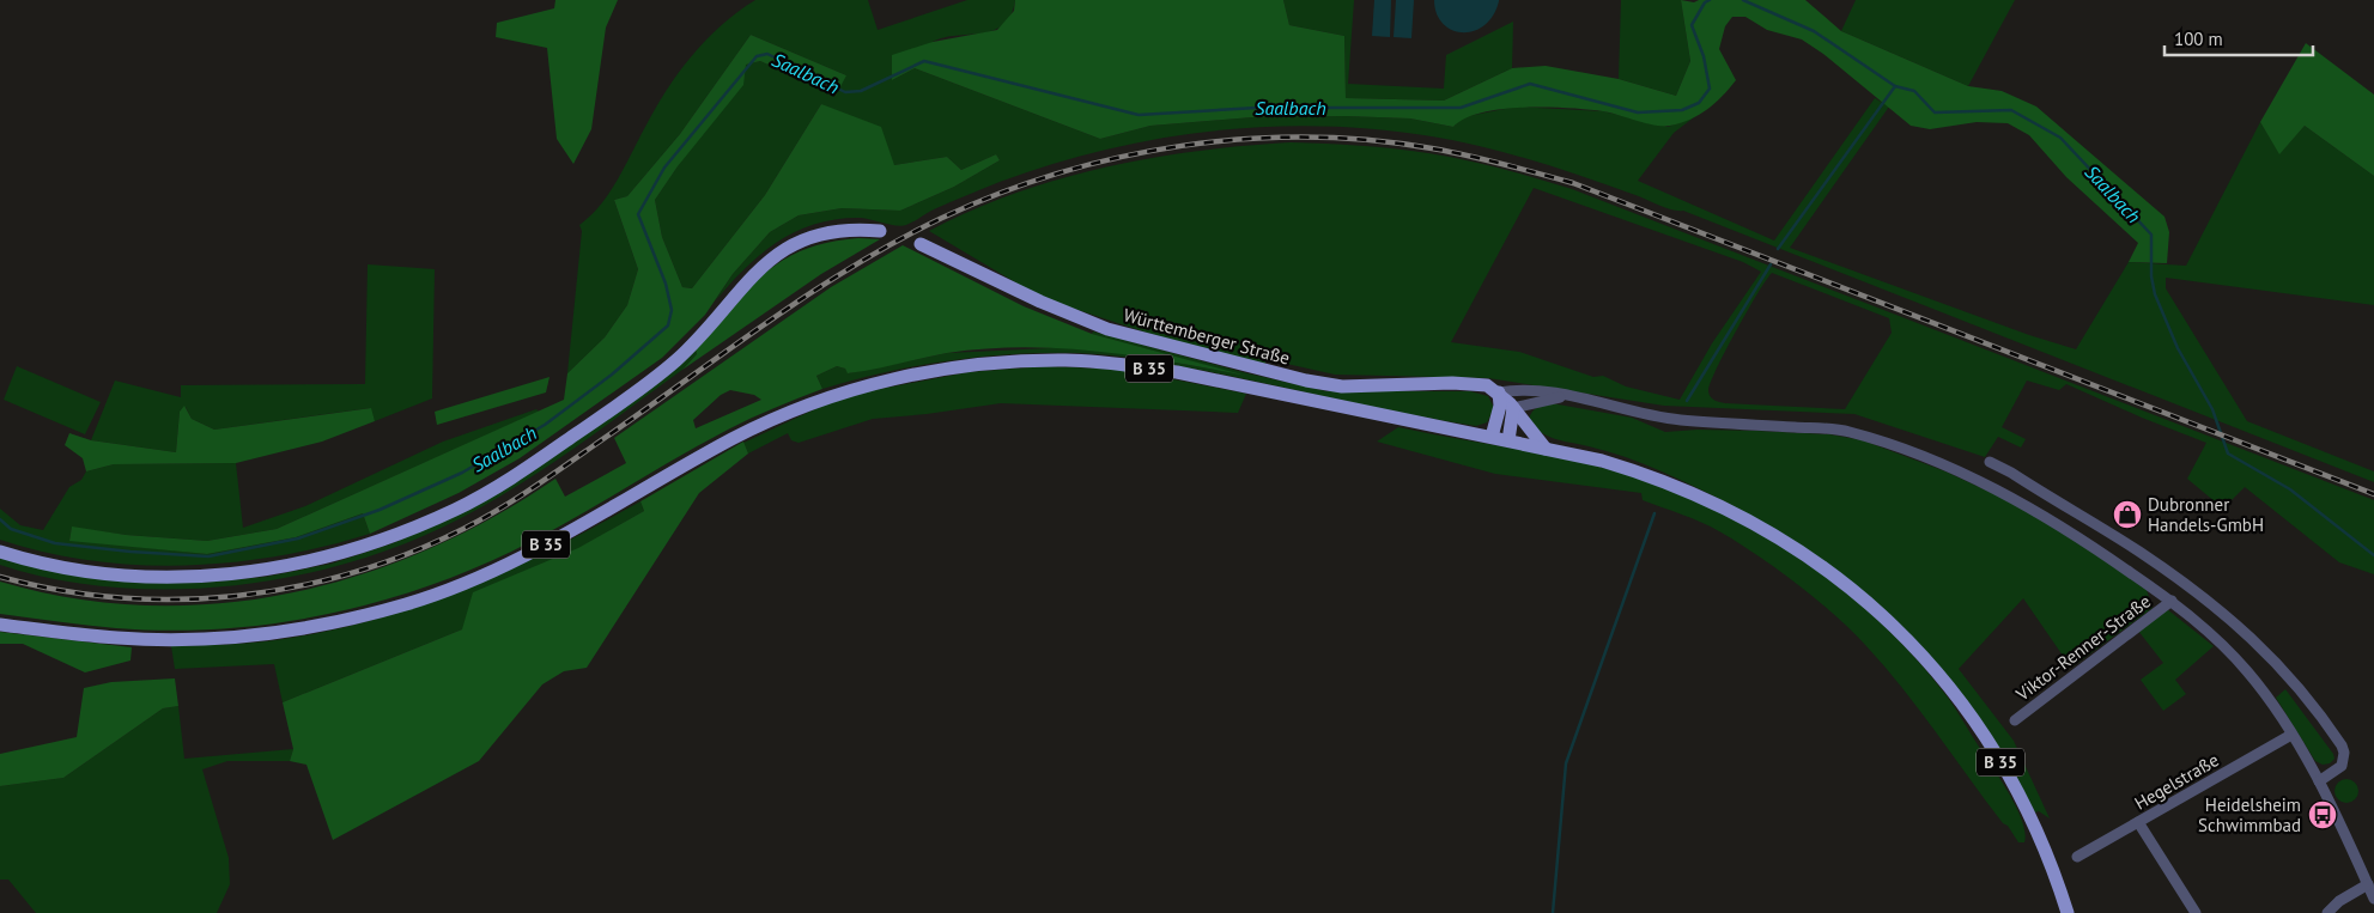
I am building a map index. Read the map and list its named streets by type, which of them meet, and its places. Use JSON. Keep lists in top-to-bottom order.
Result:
{
  "streets": {
    "main road": ["Württemberger Straße", "B 35"],
    "street": ["Viktor-Renner-Straße", "Hegelstraße"]
  },
  "water": ["Saalbach"],
  "places": {
    "shop": ["Dubronner Handels-GmbH"],
    "bus stop": ["Heidelsheim Schwimmbad"]
  },
  "scale_bar": "100 m"
}
